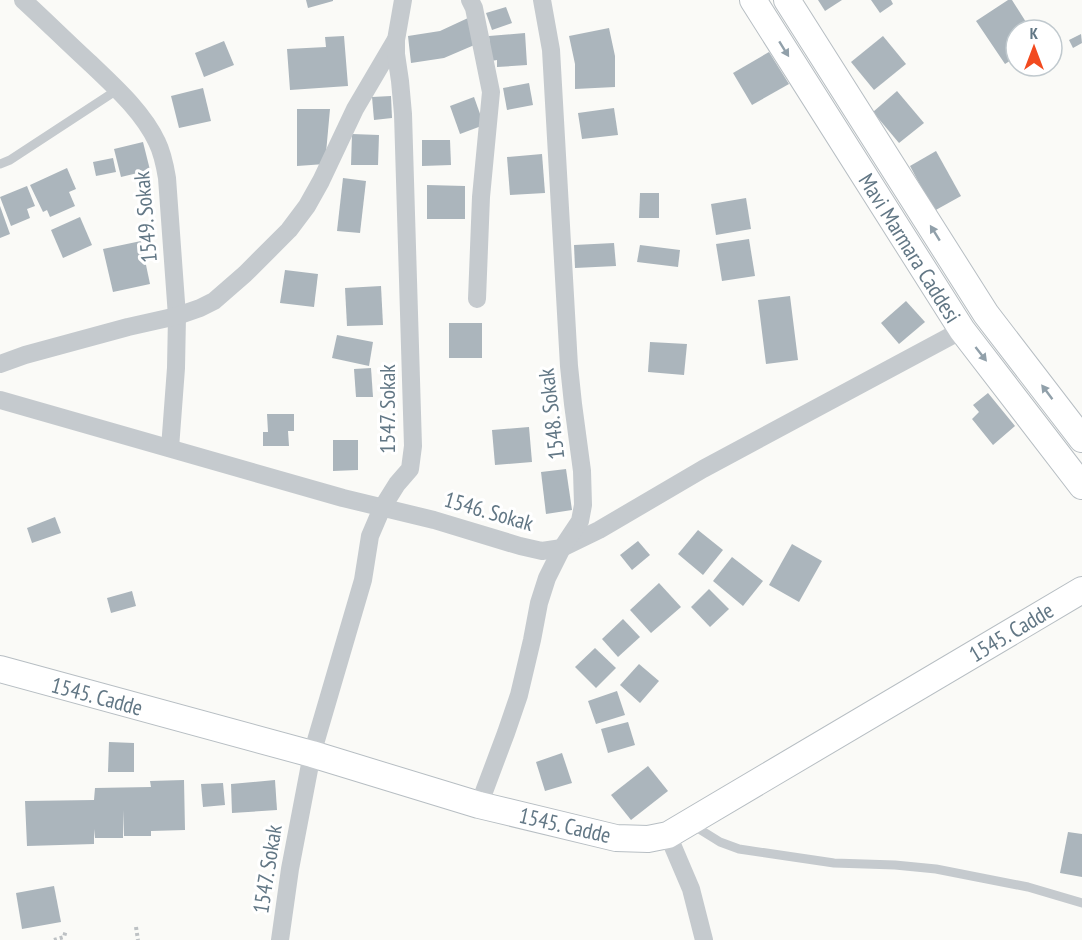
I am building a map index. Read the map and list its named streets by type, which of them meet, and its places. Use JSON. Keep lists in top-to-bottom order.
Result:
{
  "streets": {
    "street": [
      "1549. Sokak",
      "Mavi Marmara Caddesi",
      "1547. Sokak",
      "1548. Sokak",
      "1546. Sokak",
      "1545. Cadde"
    ]
  },
  "crossings": [
    ["1549. Sokak", "1546. Sokak"],
    ["Mavi Marmara Caddesi", "1546. Sokak"],
    ["1547. Sokak", "1546. Sokak"],
    ["1547. Sokak", "1545. Cadde"],
    ["1548. Sokak", "1546. Sokak"],
    ["1548. Sokak", "1545. Cadde"]
  ],
  "north": "top"
}
